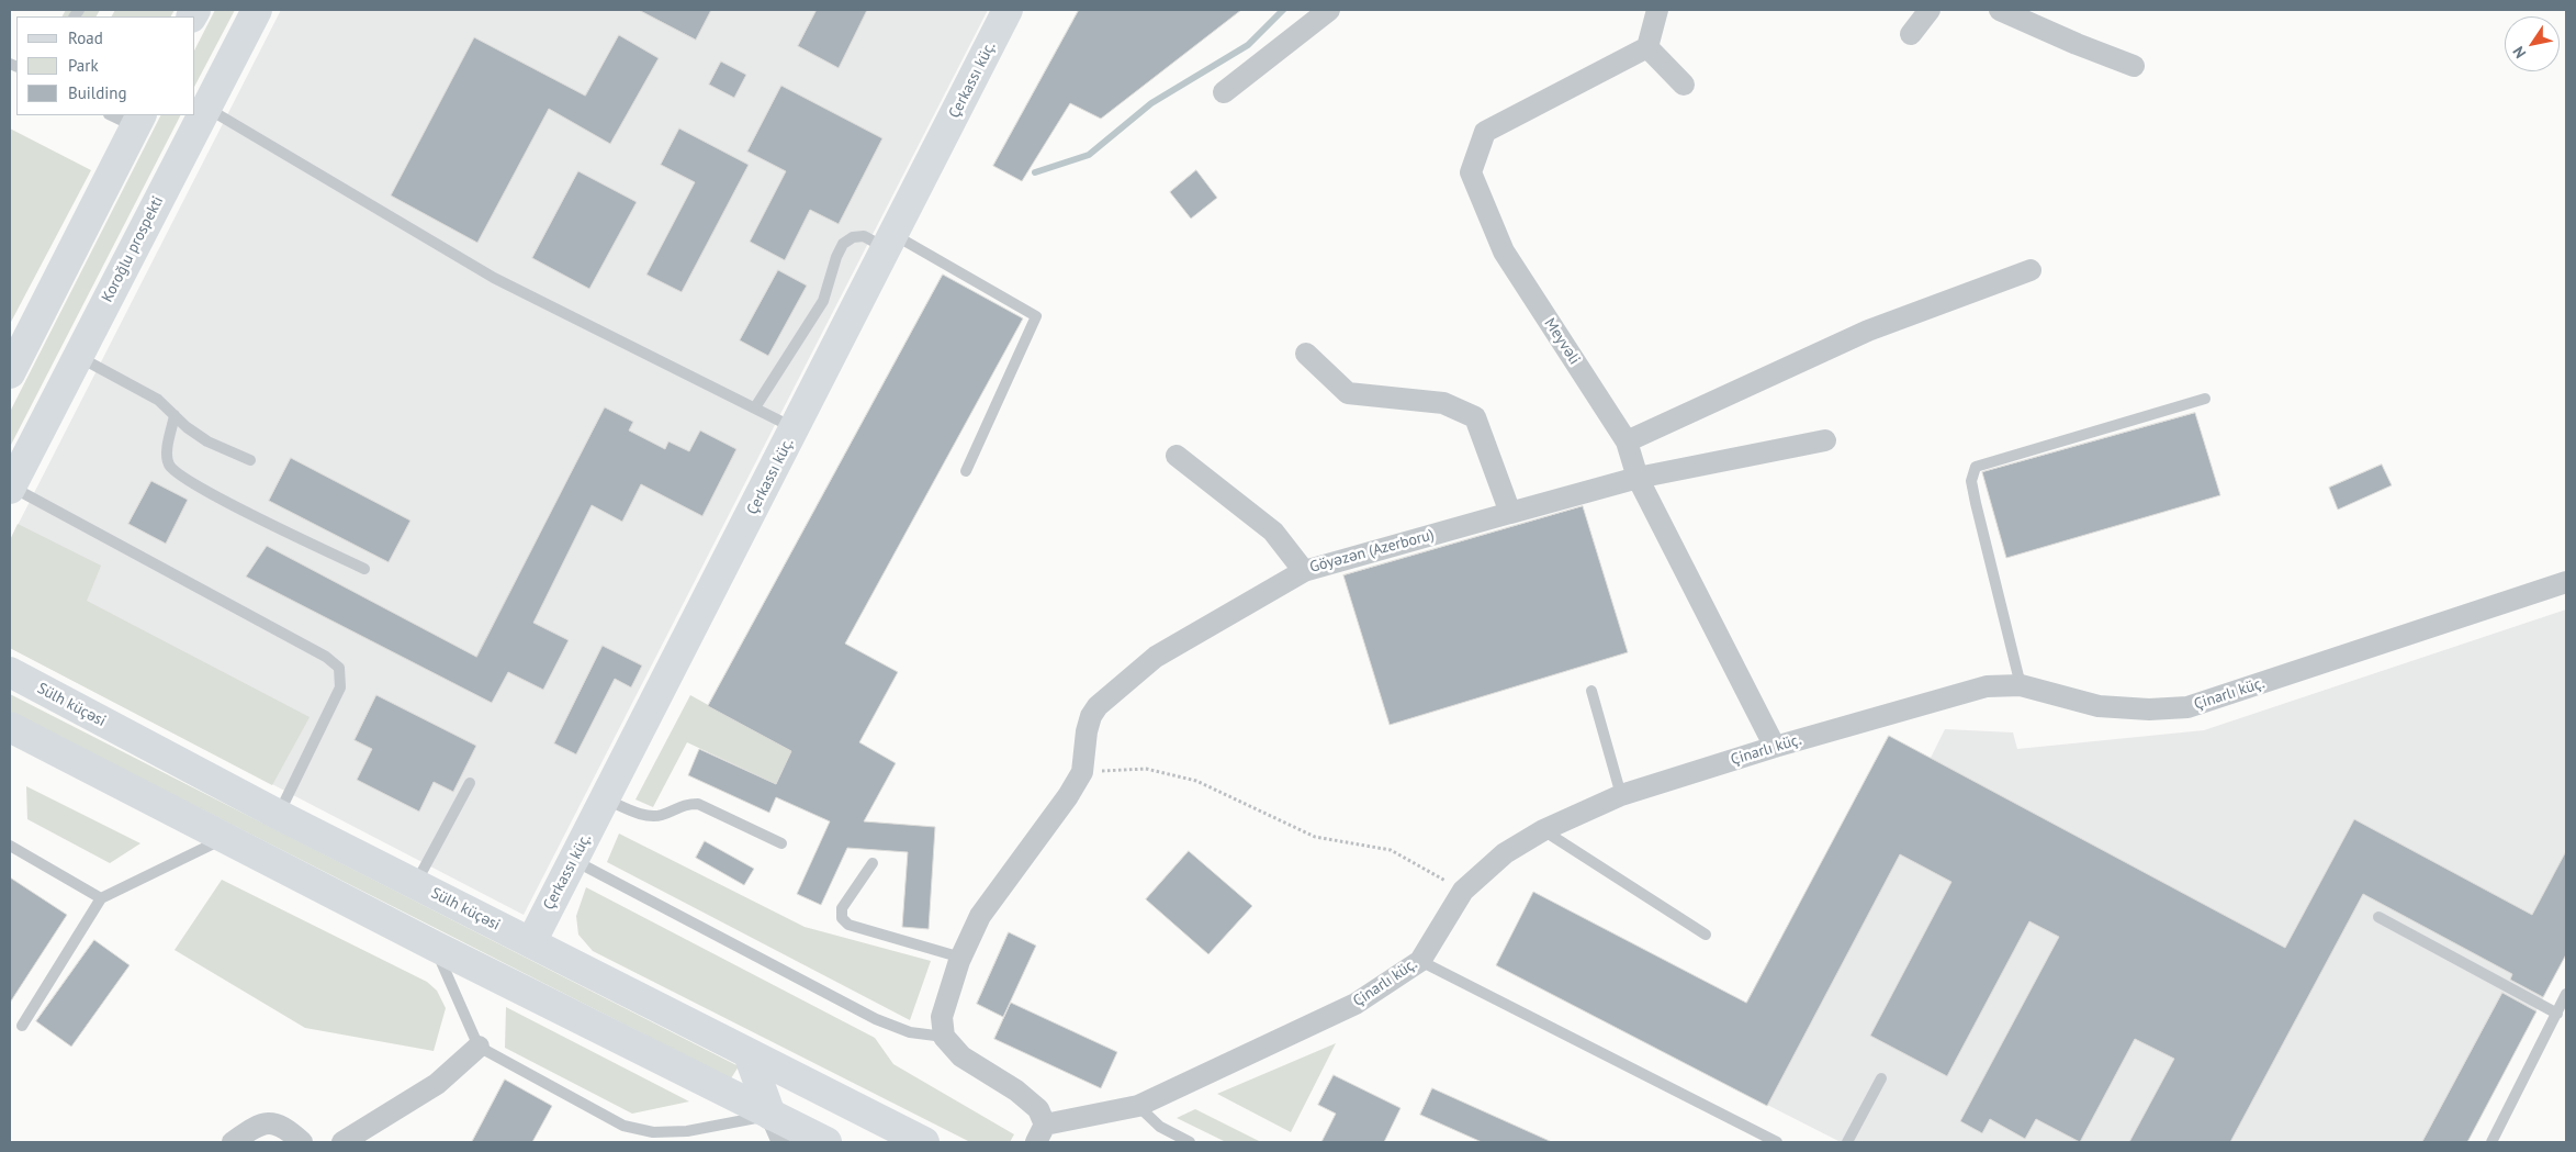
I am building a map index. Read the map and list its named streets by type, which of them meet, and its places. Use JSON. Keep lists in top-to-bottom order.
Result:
{
  "streets": {
    "main road": ["Çerkassı küç.", "Koroğlu prospekti", "Sülh küçəsi"],
    "street": ["Meyvəli", "Göyəzən (Azerboru)", "Çinarlı küç."]
  },
  "crossings": [
    ["Çerkassı küç.", "Sülh küçəsi"],
    ["Meyvəli", "Göyəzən (Azerboru)"],
    ["Meyvəli", "Çinarlı küç."]
  ],
  "legend": ["Road", "Park", "Building"],
  "north": "bottom left"
}
